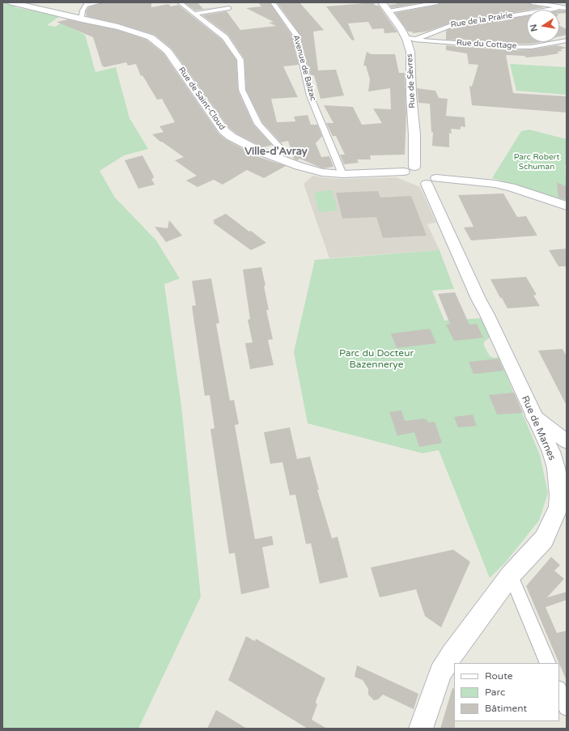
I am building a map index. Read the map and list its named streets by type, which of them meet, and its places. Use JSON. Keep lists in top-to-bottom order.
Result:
{
  "streets": {
    "main road": ["Rue de Sèvres", "Rue de Saint-Cloud", "Rue de Marnes"],
    "street": ["Rue de la Prairie", "Rue du Cottage", "Avenue de Balzac"]
  },
  "crossings": [
    ["Rue de la Prairie", "Rue du Cottage"],
    ["Rue du Cottage", "Rue de Sèvres"],
    ["Avenue de Balzac", "Rue de Saint-Cloud"],
    ["Rue de Sèvres", "Rue de Saint-Cloud"],
    ["Rue de Sèvres", "Rue de Marnes"],
    ["Rue de Saint-Cloud", "Rue de Marnes"]
  ],
  "districts": ["Ville-d'Avray"],
  "parks": ["Parc Robert Schuman", "Parc du Docteur Bazennerye"],
  "legend": ["Route", "Parc", "Bâtiment"],
  "north": "left"
}
